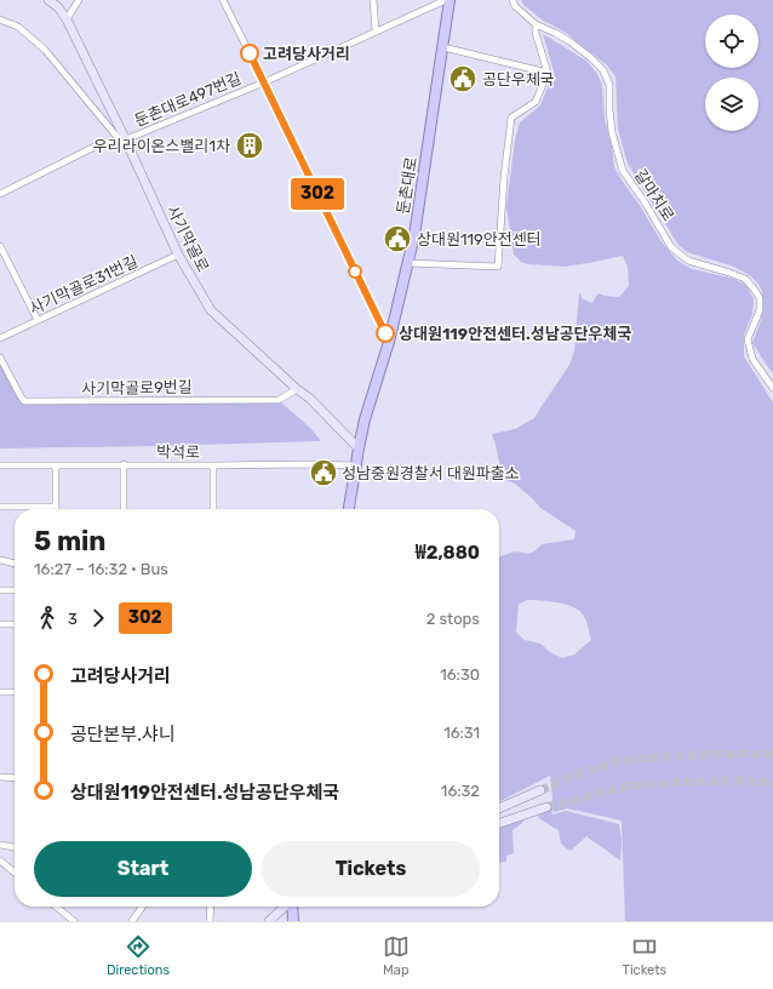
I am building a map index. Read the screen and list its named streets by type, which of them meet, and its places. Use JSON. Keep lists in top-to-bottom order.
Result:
{
  "streets": {
    "main road": ["둔촌대로"],
    "street": [
      "둔촌대로497번길",
      "갈마치로",
      "사기막골로",
      "사기막골로31번길",
      "사기막골로9번길",
      "박석로"
    ]
  },
  "crossings": [
    ["둔촌대로497번길", "둔촌대로"],
    ["둔촌대로497번길", "사기막골로"],
    ["둔촌대로", "사기막골로"],
    ["둔촌대로", "박석로"],
    ["사기막골로", "사기막골로31번길"],
    ["사기막골로", "사기막골로9번길"]
  ],
  "places": {
    "other": ["고려당사거리", "상대원119안전센터.성남공단우체국"],
    "public building": ["공단우체국", "상대원119안전센터", "성남중원경찰서 대원파출소"],
    "building": ["우리라이온스밸리1차"]
  },
  "lines": ["bus line 302"],
  "page": {
    "on_map": "302",
    "heading": ["5 min", "16:27 – 16:32 · Bus", "₩2,880"],
    "legs": ["3", "302", "2 stops"],
    "list": [
      {
        "name": "고려당사거리",
        "value": "16:30"
      },
      {
        "name": "공단본부.샤니",
        "value": "16:31"
      },
      {
        "name": "상대원119안전센터.성남공단우체국",
        "value": "16:32"
      }
    ],
    "buttons": ["Start", "Tickets"],
    "tabs": ["Directions", "Map", "Tickets"]
  }
}
